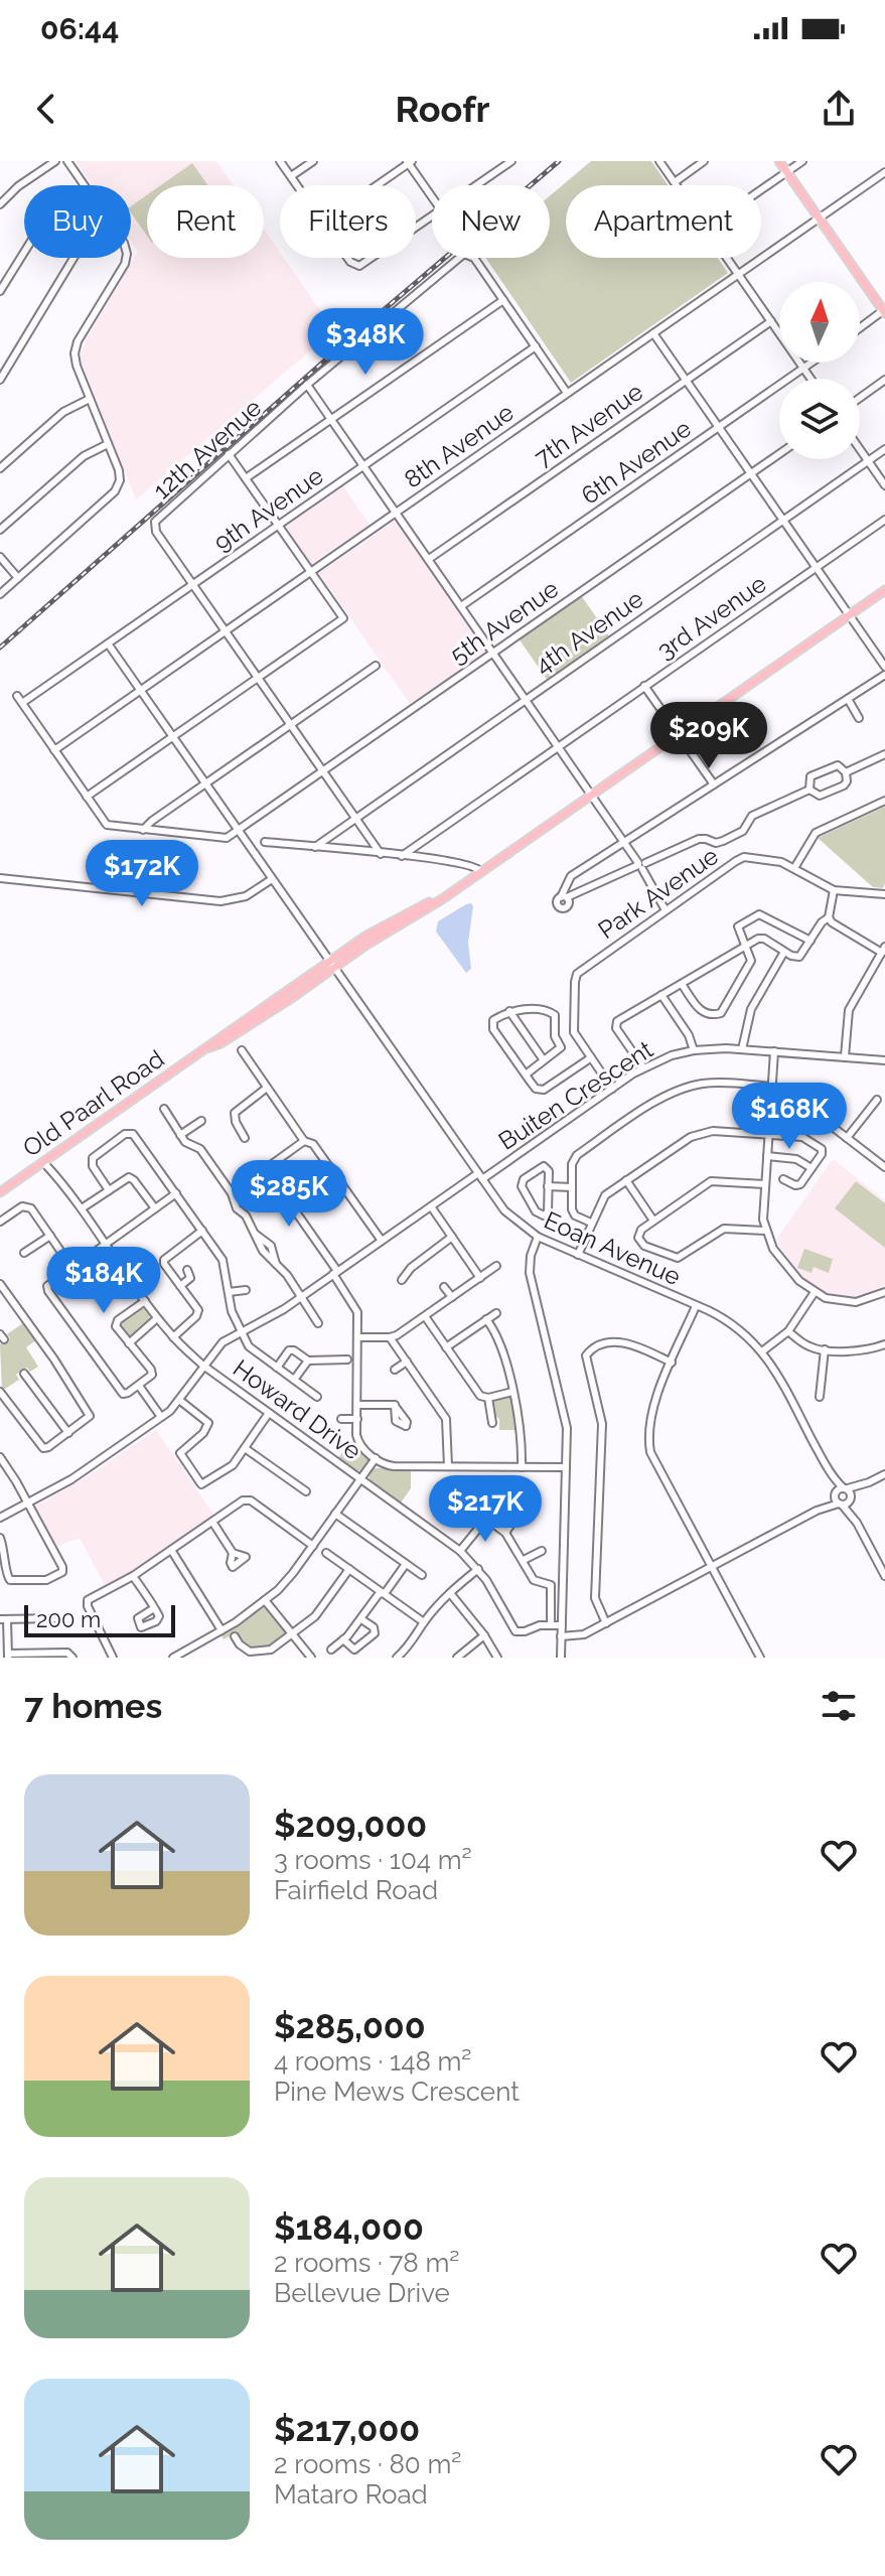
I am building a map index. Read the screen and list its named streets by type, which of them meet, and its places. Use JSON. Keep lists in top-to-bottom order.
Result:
{
  "streets": {
    "main road": ["Old Paarl Road"],
    "street": [
      "7th Avenue",
      "8th Avenue",
      "12th Avenue",
      "6th Avenue",
      "9th Avenue",
      "3rd Avenue",
      "5th Avenue",
      "4th Avenue",
      "Park Avenue",
      "Buiten Crescent",
      "Eoan Avenue",
      "Howard Drive"
    ]
  },
  "crossings": [
    ["8th Avenue", "Eoan Avenue"],
    ["12th Avenue", "9th Avenue"],
    ["9th Avenue", "Eoan Avenue"],
    ["5th Avenue", "Eoan Avenue"],
    ["Park Avenue", "Buiten Crescent"],
    ["Buiten Crescent", "Eoan Avenue"],
    ["Buiten Crescent", "Howard Drive"],
    ["Old Paarl Road", "Eoan Avenue"],
    ["Old Paarl Road", "Howard Drive"]
  ],
  "scale_bar": "200 m",
  "north": "top",
  "page": {
    "status": "06:44",
    "header": "Roofr",
    "chip": [
      "Buy",
      "Rent",
      "Filters",
      "New",
      "Apartment"
    ],
    "price": [
      "$348K",
      "$209K",
      "$172K",
      "$168K",
      "$285K",
      "$184K",
      "$217K"
    ],
    "scale": "200 m",
    "heading": "7 homes",
    "list": [
      {
        "name": "$209,000",
        "note": "3 rooms · 104 m² · Fairfield Road"
      },
      {
        "name": "$285,000",
        "note": "4 rooms · 148 m² · Pine Mews Crescent"
      },
      {
        "name": "$184,000",
        "note": "2 rooms · 78 m² · Bellevue Drive"
      },
      {
        "name": "$217,000",
        "note": "2 rooms · 80 m² · Mataro Road"
      }
    ]
  }
}
